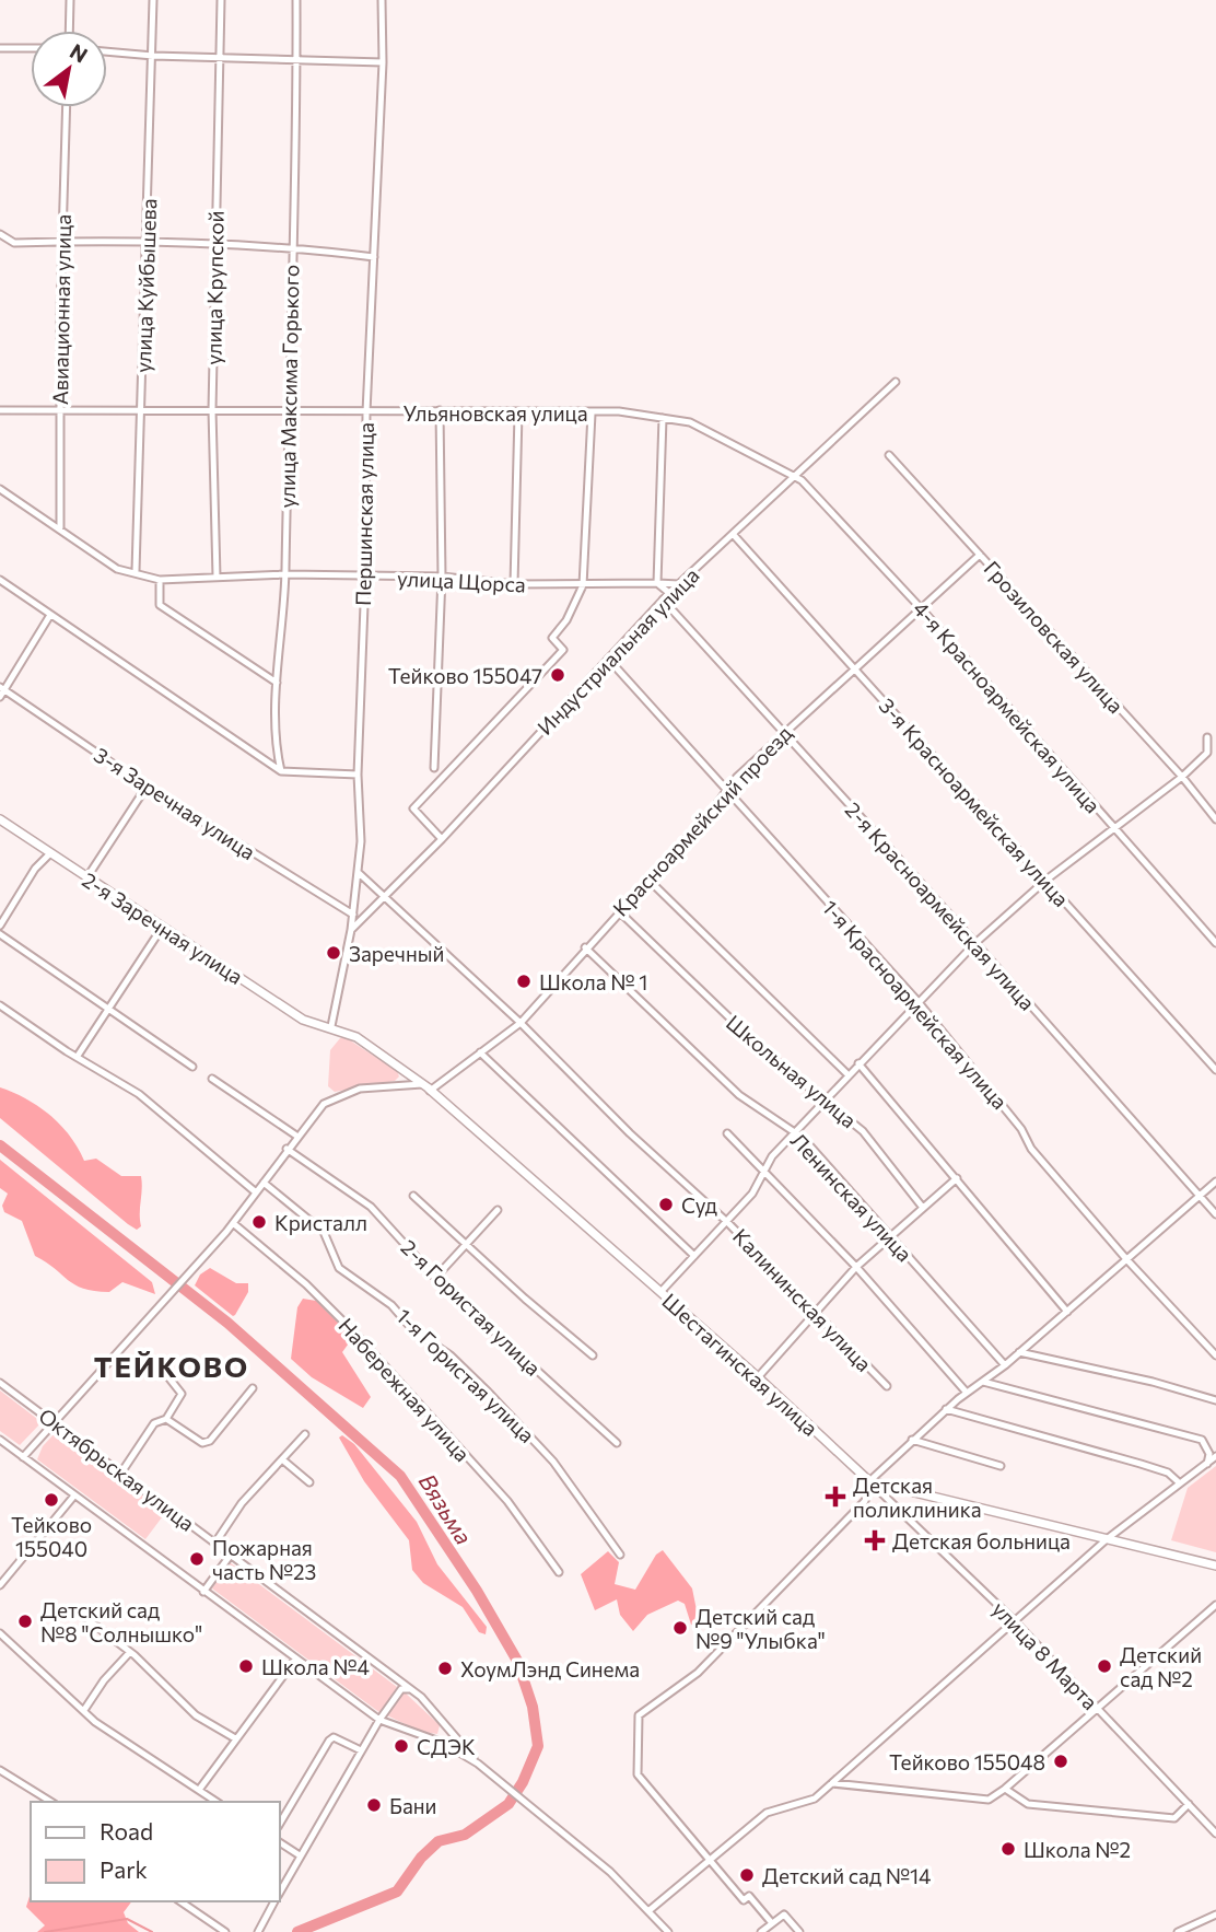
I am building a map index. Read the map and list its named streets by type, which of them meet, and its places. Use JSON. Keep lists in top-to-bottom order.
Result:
{
  "streets": {
    "main road": ["2-я Заречная улица", "Шестагинская улица"],
    "street": [
      "улица Куйбышева",
      "улица Крупской",
      "Авиационная улица",
      "улица Максима Горького",
      "Ульяновская улица",
      "Першинская улица",
      "улица Щорса",
      "Грозиловская улица",
      "Индустриальная улица",
      "4-я Красноармейская улица",
      "3-я Красноармейская улица",
      "3-я Заречная улица",
      "Красноармейский проезд",
      "2-я Красноармейская улица",
      "1-я Красноармейская улица",
      "Школьная улица",
      "Ленинская улица",
      "Калининская улица",
      "2-я Гористая улица",
      "1-я Гористая улица",
      "Набережная улица",
      "Октябрьская улица",
      "улица 8 Марта"
    ]
  },
  "crossings": [
    ["улица Куйбышева", "Ульяновская улица"],
    ["улица Крупской", "Ульяновская улица"],
    ["улица Крупской", "улица Щорса"],
    ["Авиационная улица", "Ульяновская улица"],
    ["улица Максима Горького", "Ульяновская улица"],
    ["улица Максима Горького", "улица Щорса"],
    ["Ульяновская улица", "Першинская улица"],
    ["Ульяновская улица", "Индустриальная улица"],
    ["Ульяновская улица", "4-я Красноармейская улица"],
    ["Першинская улица", "улица Щорса"],
    ["Першинская улица", "Индустриальная улица"],
    ["Першинская улица", "3-я Заречная улица"],
    ["Першинская улица", "2-я Заречная улица"],
    ["Першинская улица", "Калининская улица"],
    ["Першинская улица", "Шестагинская улица"],
    ["улица Щорса", "Индустриальная улица"],
    ["Грозиловская улица", "Красноармейский проезд"],
    ["Индустриальная улица", "4-я Красноармейская улица"],
    ["Индустриальная улица", "3-я Красноармейская улица"],
    ["Индустриальная улица", "2-я Красноармейская улица"],
    ["Индустриальная улица", "1-я Красноармейская улица"],
    ["Индустриальная улица", "Калининская улица"],
    ["4-я Красноармейская улица", "Красноармейский проезд"],
    ["3-я Красноармейская улица", "Красноармейский проезд"],
    ["Красноармейский проезд", "2-я Красноармейская улица"],
    ["Красноармейский проезд", "1-я Красноармейская улица"],
    ["Красноармейский проезд", "Школьная улица"],
    ["Красноармейский проезд", "Ленинская улица"],
    ["Красноармейский проезд", "Калининская улица"],
    ["Красноармейский проезд", "Шестагинская улица"],
    ["2-я Заречная улица", "Шестагинская улица"],
    ["Шестагинская улица", "улица 8 Марта"]
  ],
  "districts": ["ТЕЙКОВО"],
  "water": ["Вязьма"],
  "places": {
    "other": [
      "Тейково 155047",
      "Заречный",
      "Школа № 1",
      "Суд",
      "Кристалл",
      "Тейково 155040",
      "Пожарная часть №23",
      "Детский сад №8 \"Солнышко\"",
      "Детский сад №9 \"Улыбка\"",
      "Школа №4",
      "Детский сад №2",
      "ХоумЛэнд Синема",
      "СДЭК",
      "Тейково 155048",
      "Бани",
      "Школа №2",
      "Детский сад №14"
    ],
    "health": ["Детская поликлиника", "Детская больница"]
  },
  "legend": ["Road", "Park"],
  "north": "top right"
}
